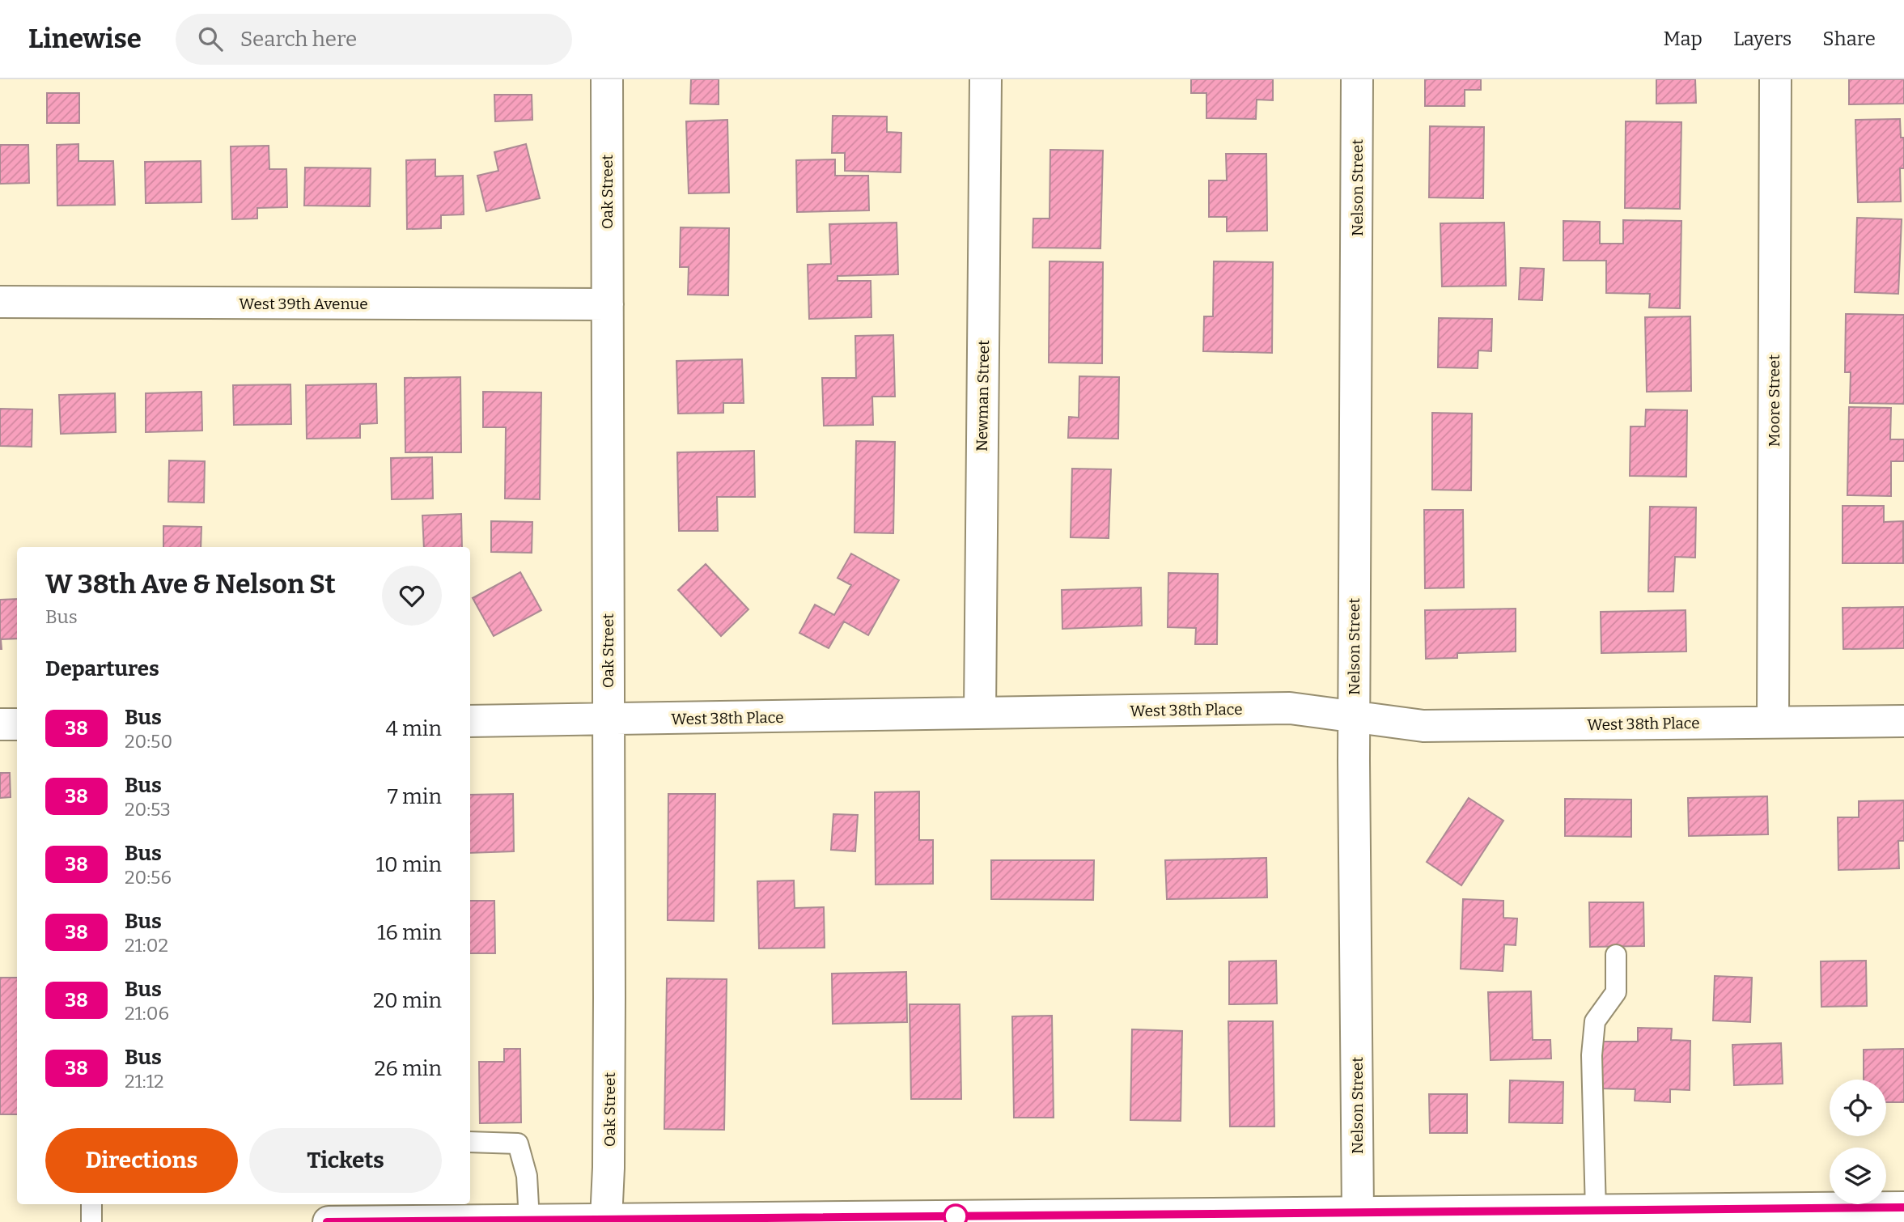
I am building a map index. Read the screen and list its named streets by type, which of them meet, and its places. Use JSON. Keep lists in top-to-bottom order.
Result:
{
  "streets": {
    "street": [
      "Nelson Street",
      "Oak Street",
      "West 39th Avenue",
      "Newman Street",
      "Moore Street",
      "West 38th Place"
    ]
  },
  "crossings": [
    ["Nelson Street", "West 38th Place"],
    ["Oak Street", "West 39th Avenue"],
    ["Oak Street", "West 38th Place"],
    ["Newman Street", "West 38th Place"],
    ["Moore Street", "West 38th Place"]
  ],
  "lines": ["bus line 38"],
  "page": {
    "header": "Linewise",
    "search": "Search here",
    "nav": ["Map", "Layers", "Share"],
    "heading": [
      ["W 38th Ave & Nelson St", "Bus"],
      "Departures"
    ],
    "list": [
      {
        "mark": "38",
        "name": "Bus",
        "note": "20:50",
        "value": "4 min"
      },
      {
        "mark": "38",
        "name": "Bus",
        "note": "20:53",
        "value": "7 min"
      },
      {
        "mark": "38",
        "name": "Bus",
        "note": "20:56",
        "value": "10 min"
      },
      {
        "mark": "38",
        "name": "Bus",
        "note": "21:02",
        "value": "16 min"
      },
      {
        "mark": "38",
        "name": "Bus",
        "note": "21:06",
        "value": "20 min"
      },
      {
        "mark": "38",
        "name": "Bus",
        "note": "21:12",
        "value": "26 min"
      }
    ],
    "buttons": ["Directions", "Tickets"]
  }
}
